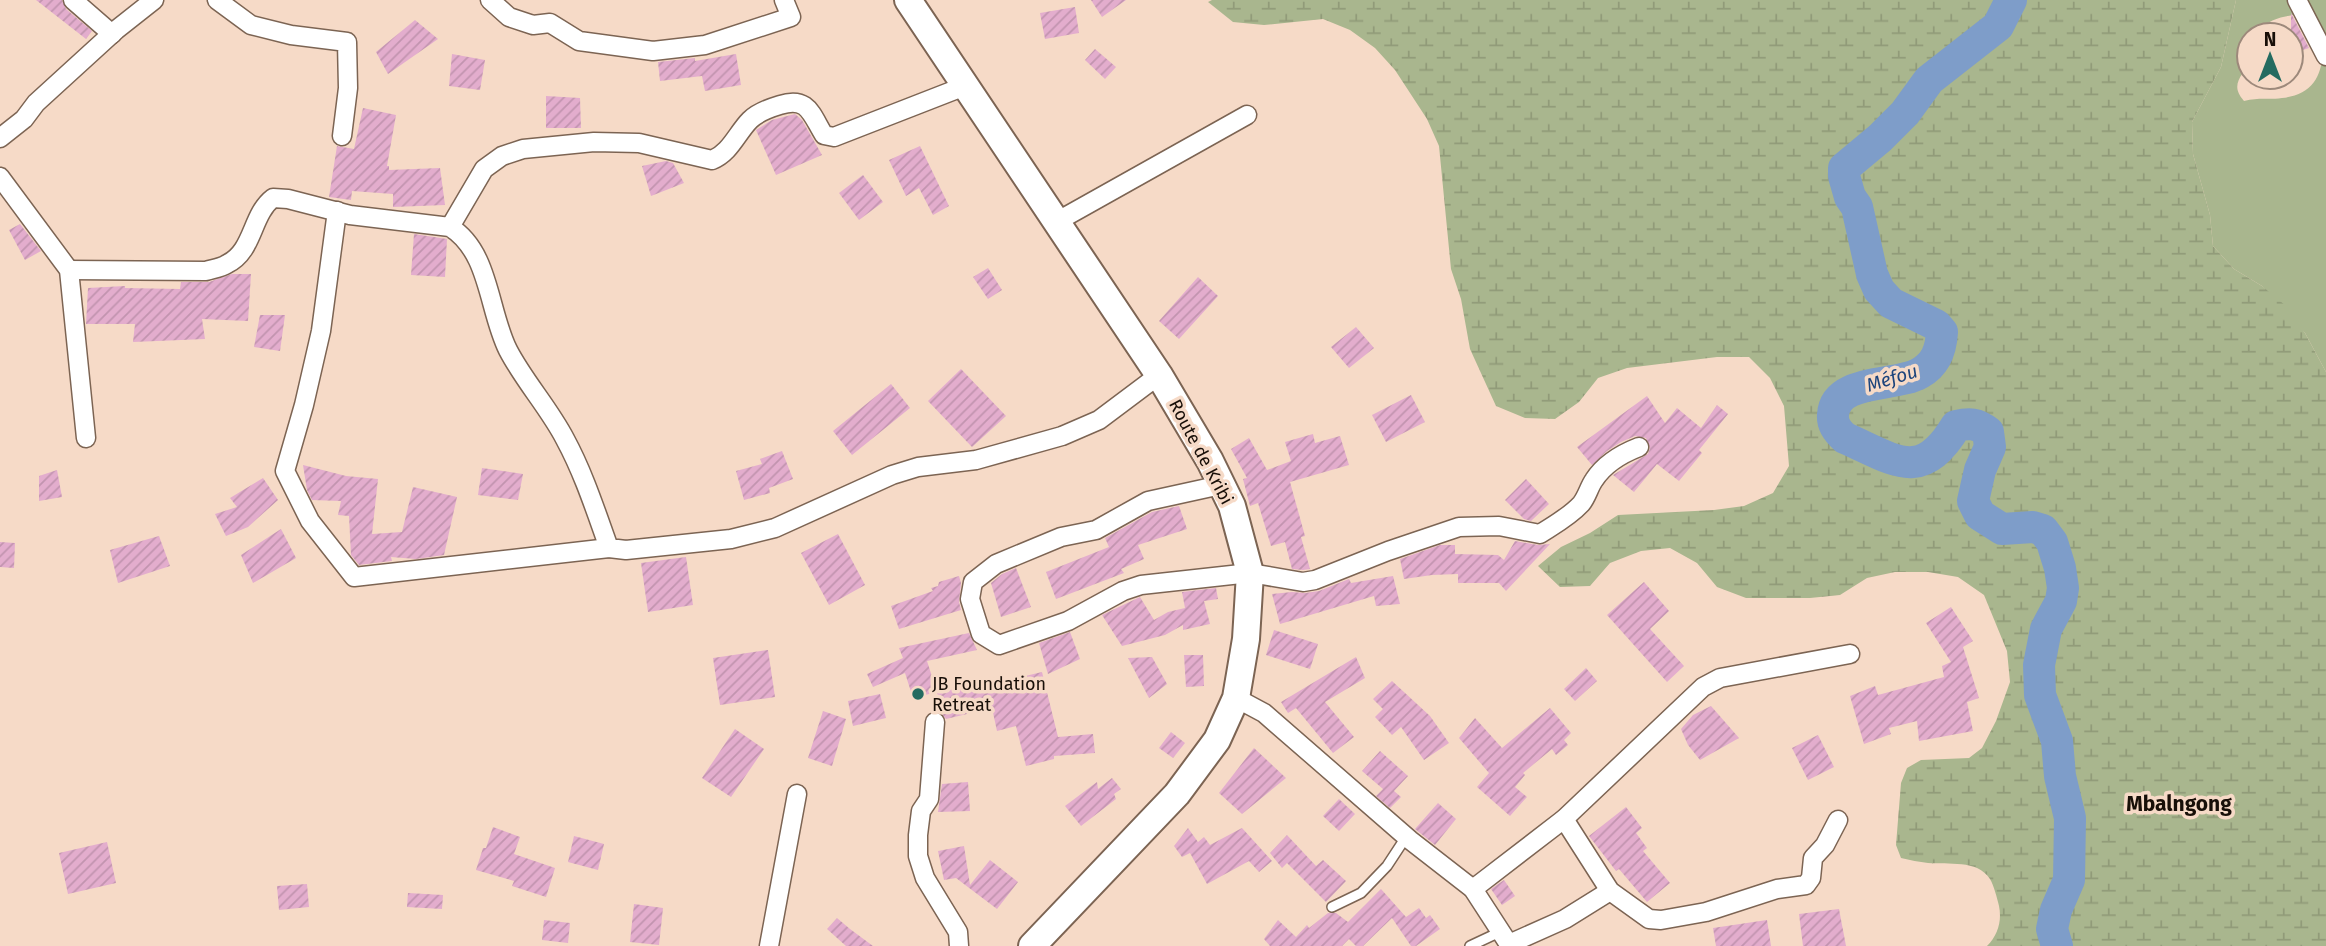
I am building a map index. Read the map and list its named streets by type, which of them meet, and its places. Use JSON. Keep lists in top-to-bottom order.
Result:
{
  "streets": {
    "main road": ["Route de Kribi"]
  },
  "districts": ["Mbalngong"],
  "water": ["Méfou"],
  "places": ["JB Foundation Retreat"],
  "north": "top"
}
